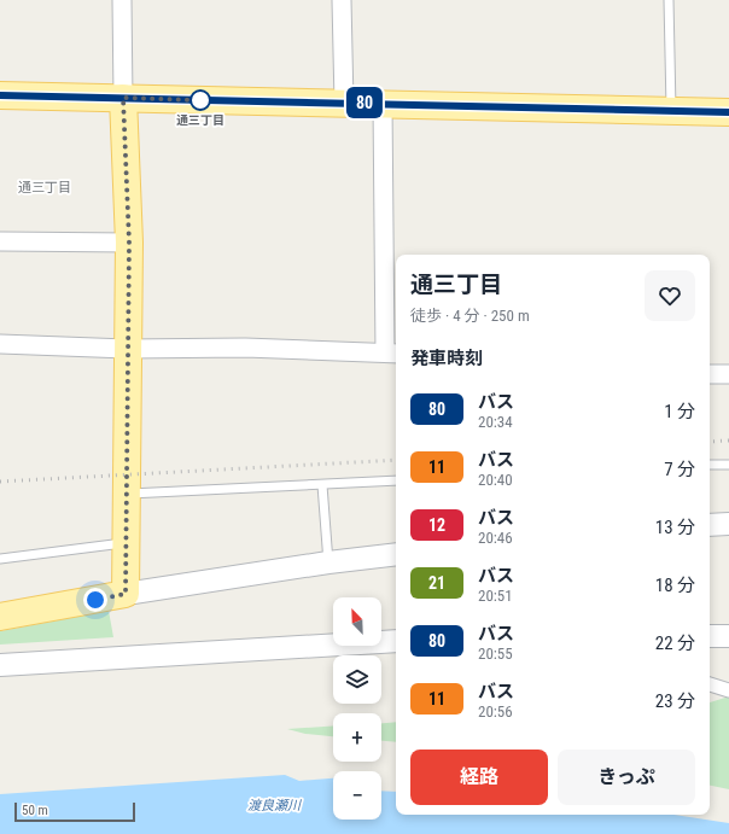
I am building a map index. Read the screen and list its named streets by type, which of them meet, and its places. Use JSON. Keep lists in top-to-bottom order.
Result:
{
  "districts": ["通三丁目"],
  "water": ["渡良瀬川"],
  "places": ["通三丁目"],
  "lines": ["bus line 80"],
  "scale_bar": "50 m",
  "north": "top left",
  "page": {
    "on_map": "80",
    "heading": [
      ["通三丁目", "徒歩 · 4 分 · 250 m"],
      "発車時刻"
    ],
    "list": [
      {
        "mark": "80",
        "name": "バス",
        "note": "20:34",
        "value": "1 分"
      },
      {
        "mark": "11",
        "name": "バス",
        "note": "20:40",
        "value": "7 分"
      },
      {
        "mark": "12",
        "name": "バス",
        "note": "20:46",
        "value": "13 分"
      },
      {
        "mark": "21",
        "name": "バス",
        "note": "20:51",
        "value": "18 分"
      },
      {
        "mark": "80",
        "name": "バス",
        "note": "20:55",
        "value": "22 分"
      },
      {
        "mark": "11",
        "name": "バス",
        "note": "20:56",
        "value": "23 分"
      }
    ],
    "map_buttons": ["+", "−"],
    "buttons": ["経路", "きっぷ"],
    "scale": "50 m"
  }
}
